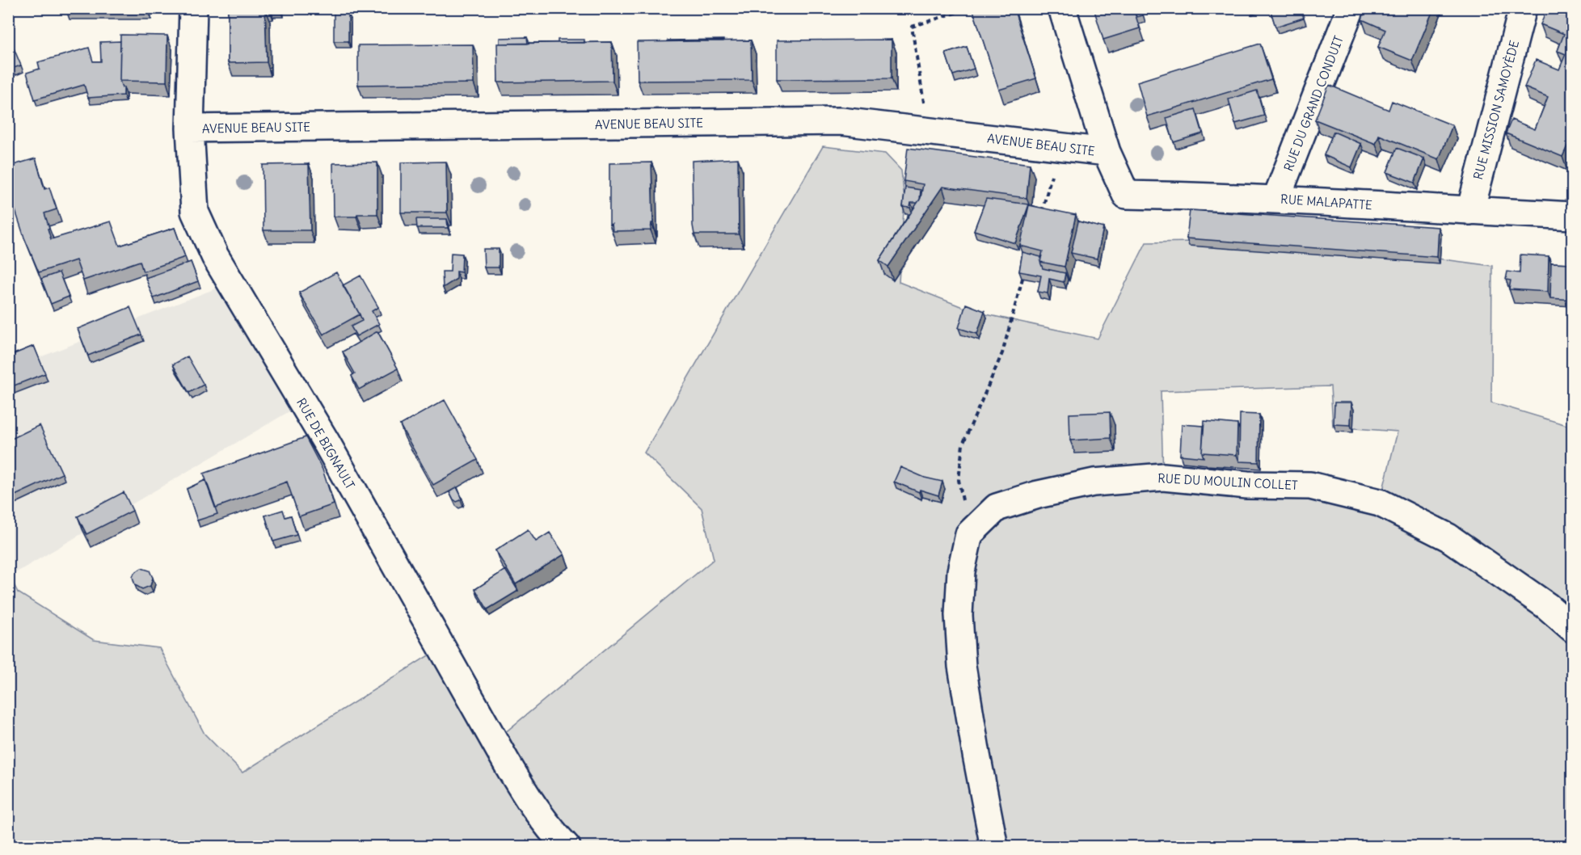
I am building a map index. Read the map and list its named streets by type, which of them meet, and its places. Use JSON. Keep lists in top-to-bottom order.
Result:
{
  "streets": {
    "street": [
      "RUE DU GRAND CONDUIT",
      "RUE MISSION SAMOYÈDE",
      "AVENUE BEAU SITE",
      "RUE MALAPATTE",
      "RUE DE BIGNAULT",
      "RUE DU MOULIN COLLET"
    ]
  },
  "crossings": [
    ["RUE DU GRAND CONDUIT", "RUE MALAPATTE"],
    ["RUE MISSION SAMOYÈDE", "RUE MALAPATTE"],
    ["AVENUE BEAU SITE", "RUE MALAPATTE"],
    ["AVENUE BEAU SITE", "RUE DE BIGNAULT"]
  ]
}
